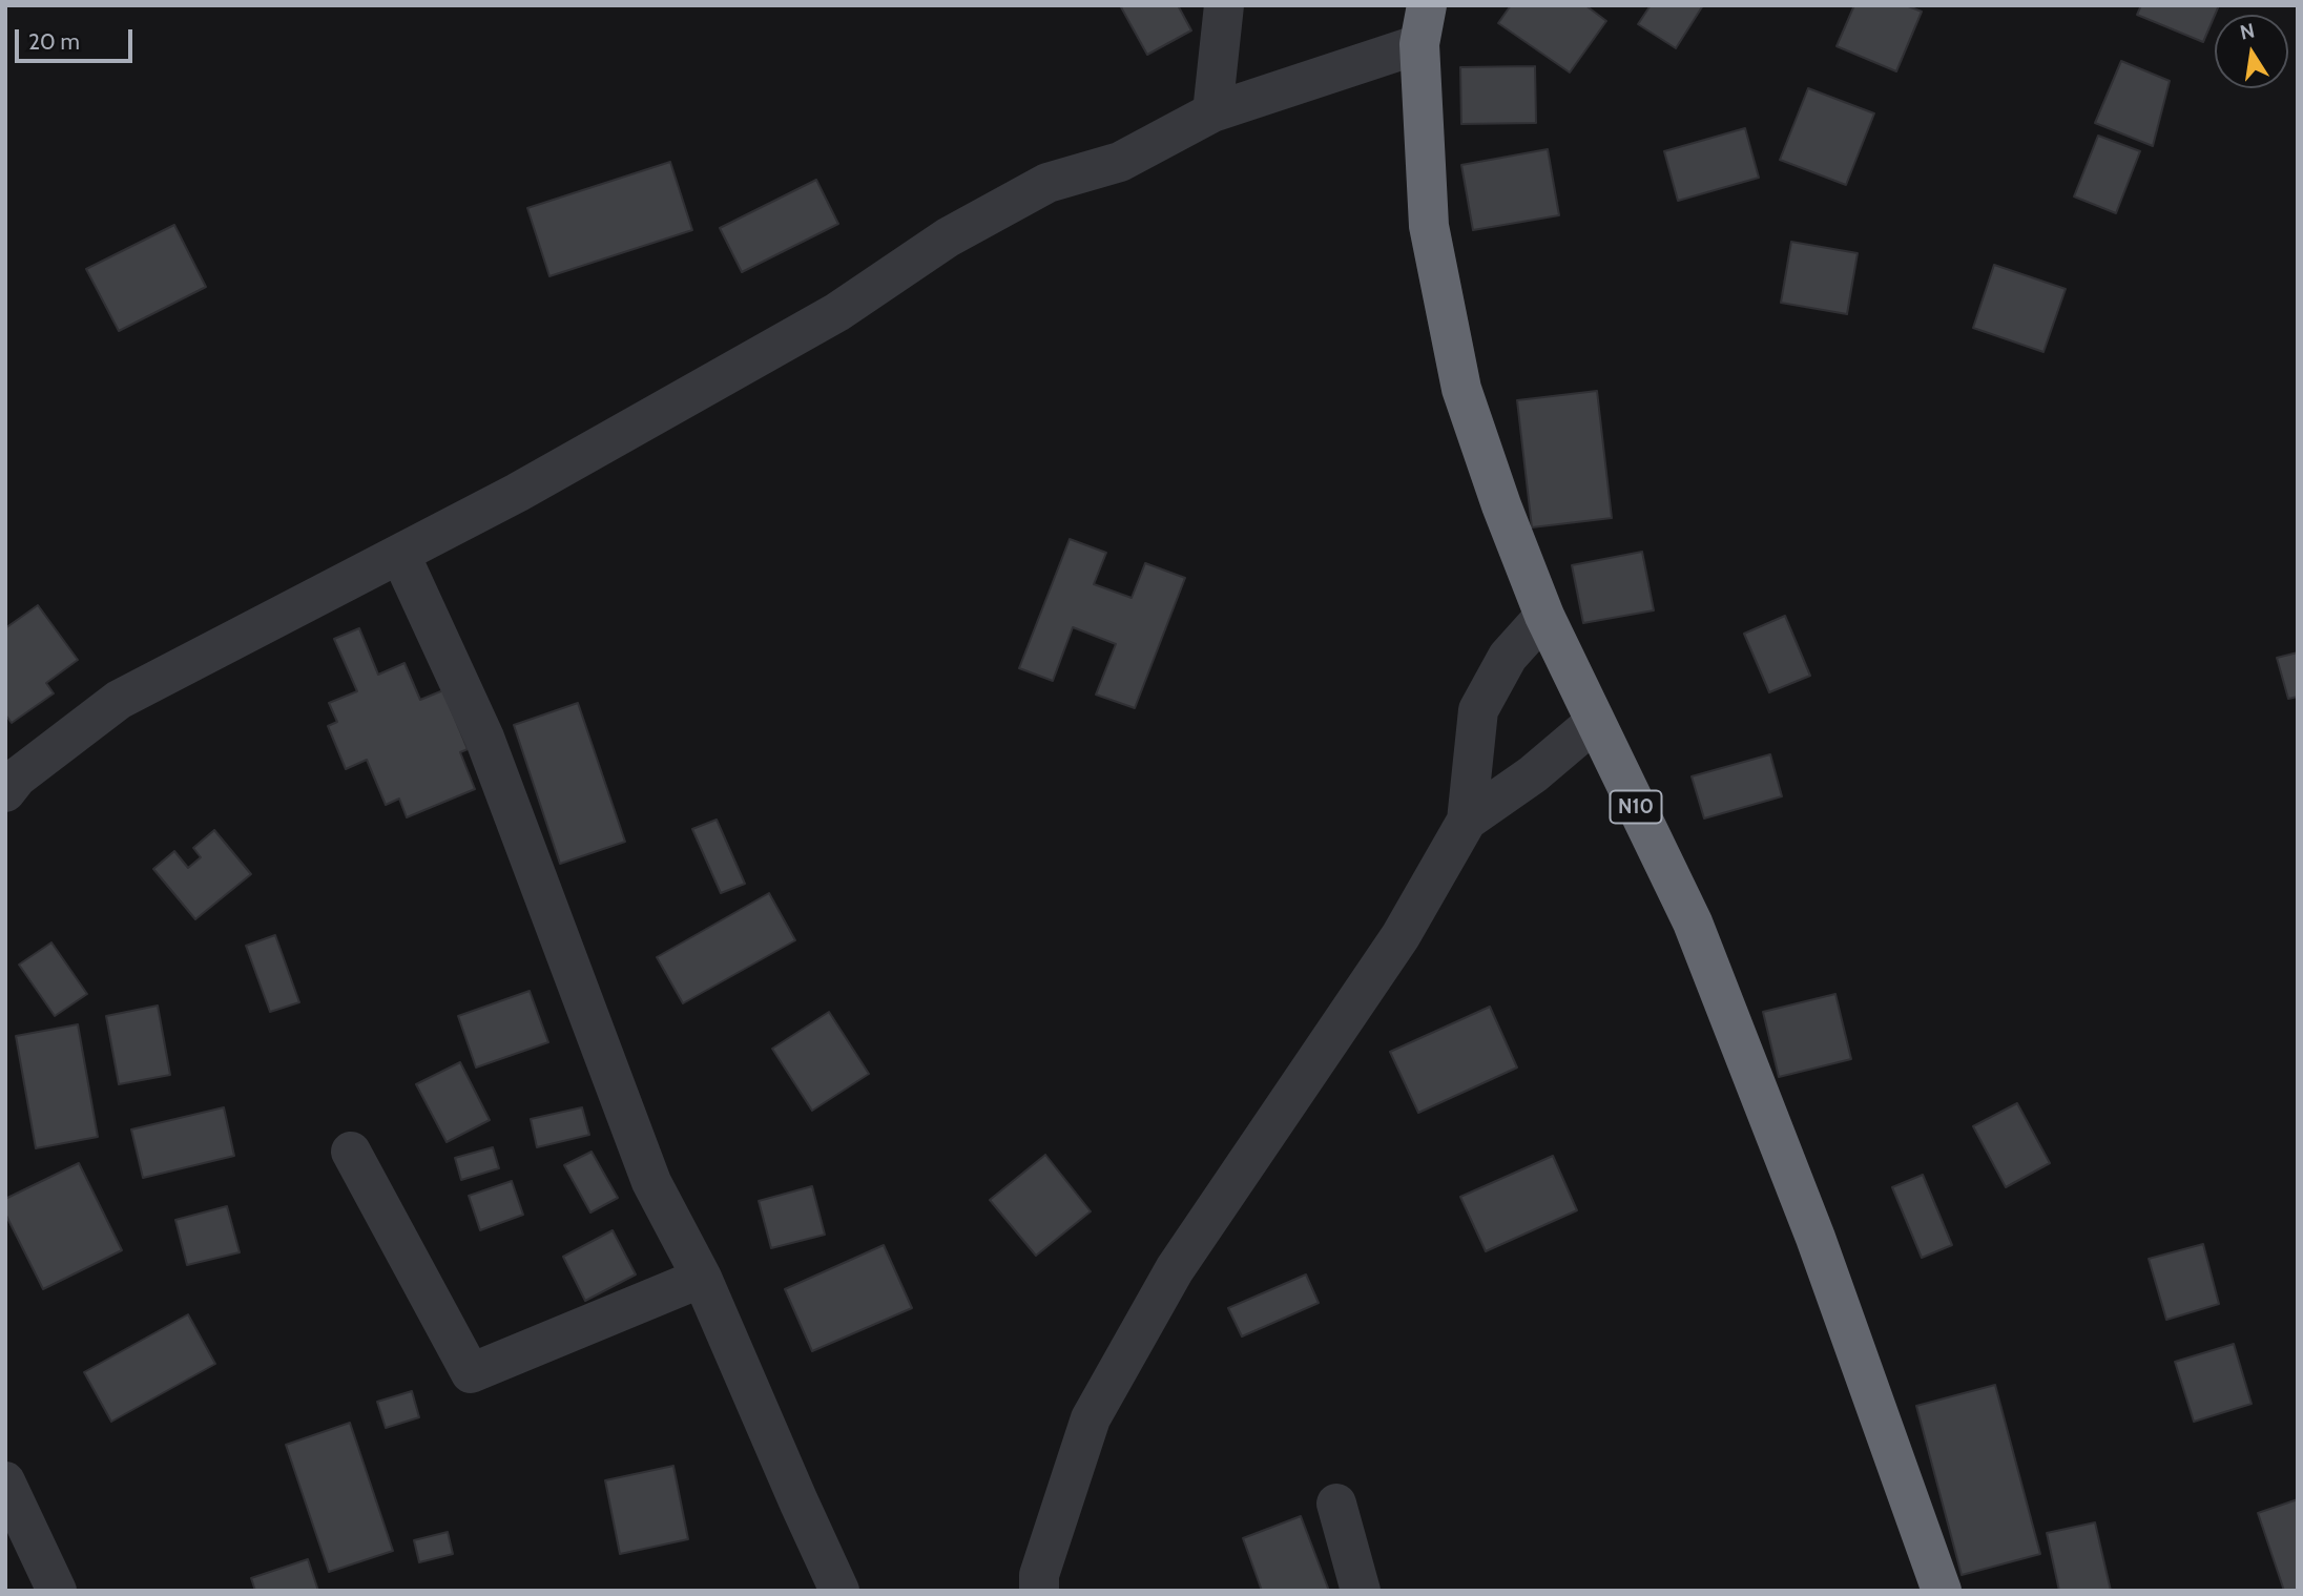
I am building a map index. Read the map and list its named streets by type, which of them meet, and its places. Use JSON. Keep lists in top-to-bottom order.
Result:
{
  "streets": {
    "highway": ["N10"]
  },
  "scale_bar": "20 m",
  "north": "top"
}
